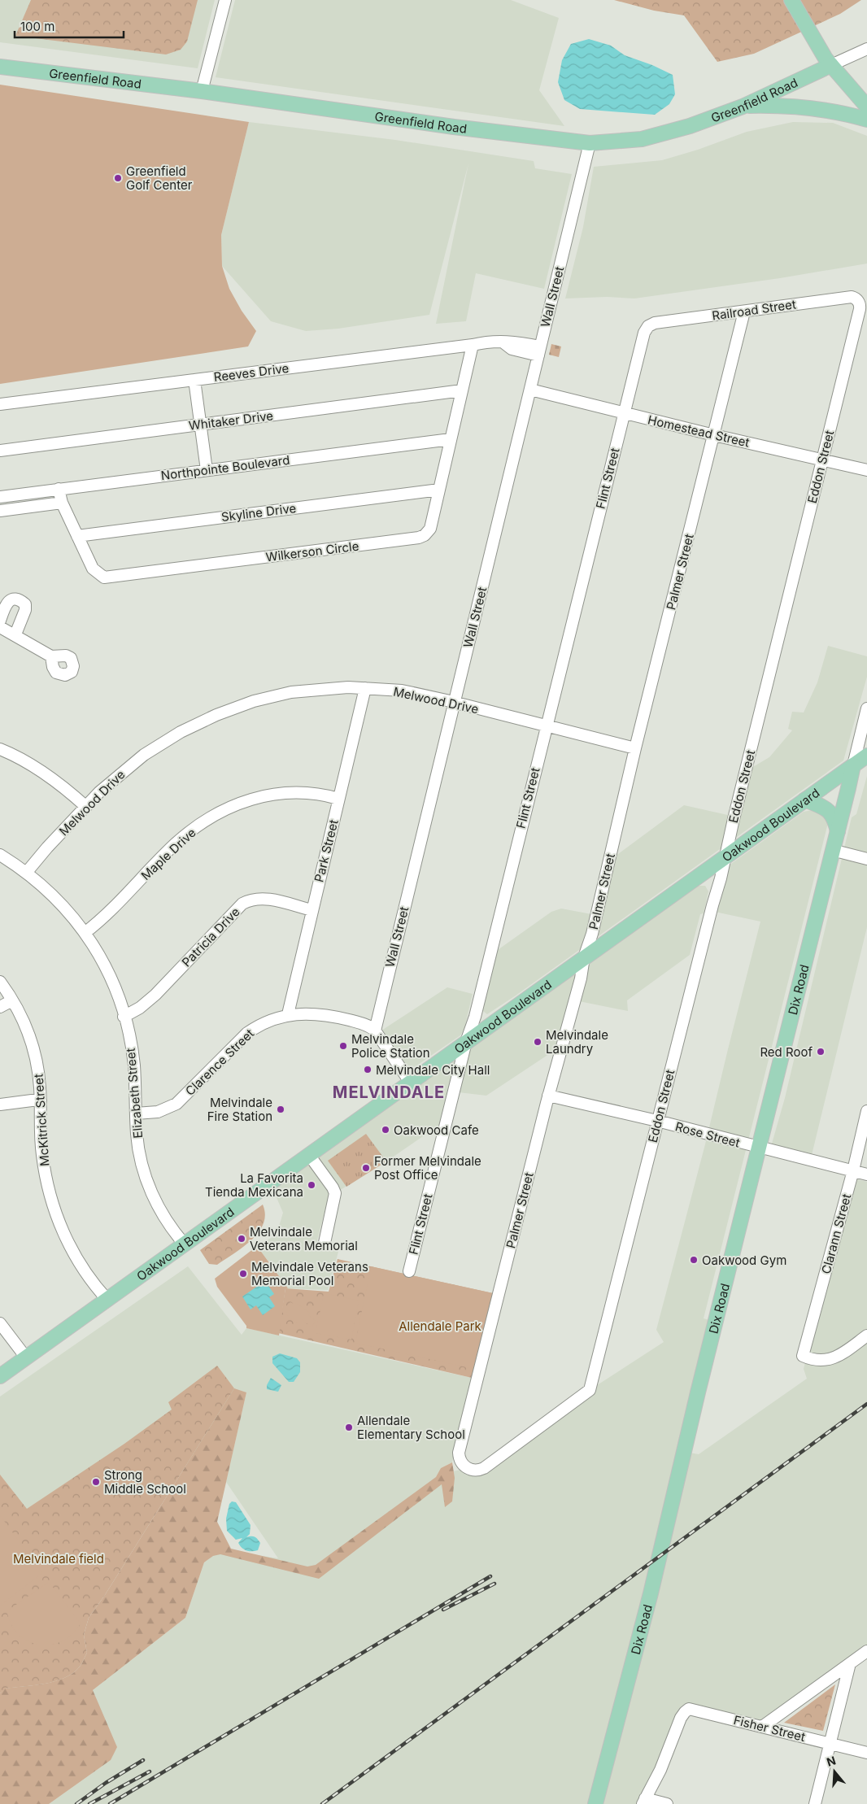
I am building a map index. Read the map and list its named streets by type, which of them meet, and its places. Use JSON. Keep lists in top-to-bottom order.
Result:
{
  "streets": {
    "main road": ["Greenfield Road", "Oakwood Boulevard", "Dix Road"],
    "street": [
      "Wall Street",
      "Railroad Street",
      "Reeves Drive",
      "Whitaker Drive",
      "Homestead Street",
      "Eddon Street",
      "Northpointe Boulevard",
      "Flint Street",
      "Skyline Drive",
      "Wilkerson Circle",
      "Palmer Street",
      "Melwood Drive",
      "Park Street",
      "Maple Drive",
      "Patricia Drive",
      "Clarence Street",
      "Elizabeth Street",
      "McKitrick Street",
      "Rose Street",
      "Clarann Street",
      "Fisher Street"
    ]
  },
  "crossings": [
    ["Greenfield Road", "Wall Street"],
    ["Wall Street", "Reeves Drive"],
    ["Wall Street", "Homestead Street"],
    ["Wall Street", "Melwood Drive"],
    ["Wall Street", "Clarence Street"],
    ["Railroad Street", "Eddon Street"],
    ["Railroad Street", "Flint Street"],
    ["Railroad Street", "Palmer Street"],
    ["Reeves Drive", "Wilkerson Circle"],
    ["Whitaker Drive", "Wilkerson Circle"],
    ["Homestead Street", "Eddon Street"],
    ["Homestead Street", "Flint Street"],
    ["Homestead Street", "Palmer Street"],
    ["Eddon Street", "Palmer Street"],
    ["Eddon Street", "Oakwood Boulevard"],
    ["Eddon Street", "Rose Street"],
    ["Northpointe Boulevard", "Wilkerson Circle"],
    ["Flint Street", "Melwood Drive"],
    ["Flint Street", "Oakwood Boulevard"],
    ["Skyline Drive", "Wilkerson Circle"],
    ["Palmer Street", "Melwood Drive"],
    ["Palmer Street", "Oakwood Boulevard"],
    ["Palmer Street", "Rose Street"],
    ["Melwood Drive", "Park Street"],
    ["Melwood Drive", "Elizabeth Street"],
    ["Oakwood Boulevard", "Dix Road"],
    ["Oakwood Boulevard", "Elizabeth Street"],
    ["Oakwood Boulevard", "McKitrick Street"],
    ["Park Street", "Maple Drive"],
    ["Park Street", "Patricia Drive"],
    ["Park Street", "Clarence Street"],
    ["Maple Drive", "Elizabeth Street"],
    ["Patricia Drive", "Elizabeth Street"],
    ["Dix Road", "Rose Street"],
    ["Clarence Street", "Elizabeth Street"],
    ["Rose Street", "Clarann Street"]
  ],
  "districts": ["MELVINDALE"],
  "parks": ["Allendale Park", "Melvindale field"],
  "places": [
    "Greenfield Golf Center",
    "Melvindale Laundry",
    "Melvindale Police Station",
    "Red Roof",
    "Melvindale City Hall",
    "Melvindale Fire Station",
    "Oakwood Cafe",
    "Former Melvindale Post Office",
    "La Favorita Tienda Mexicana",
    "Melvindale Veterans Memorial",
    "Oakwood Gym",
    "Melvindale Veterans Memorial Pool",
    "Allendale Elementary School",
    "Strong Middle School"
  ],
  "scale_bar": "100 m",
  "north": "top"
}
